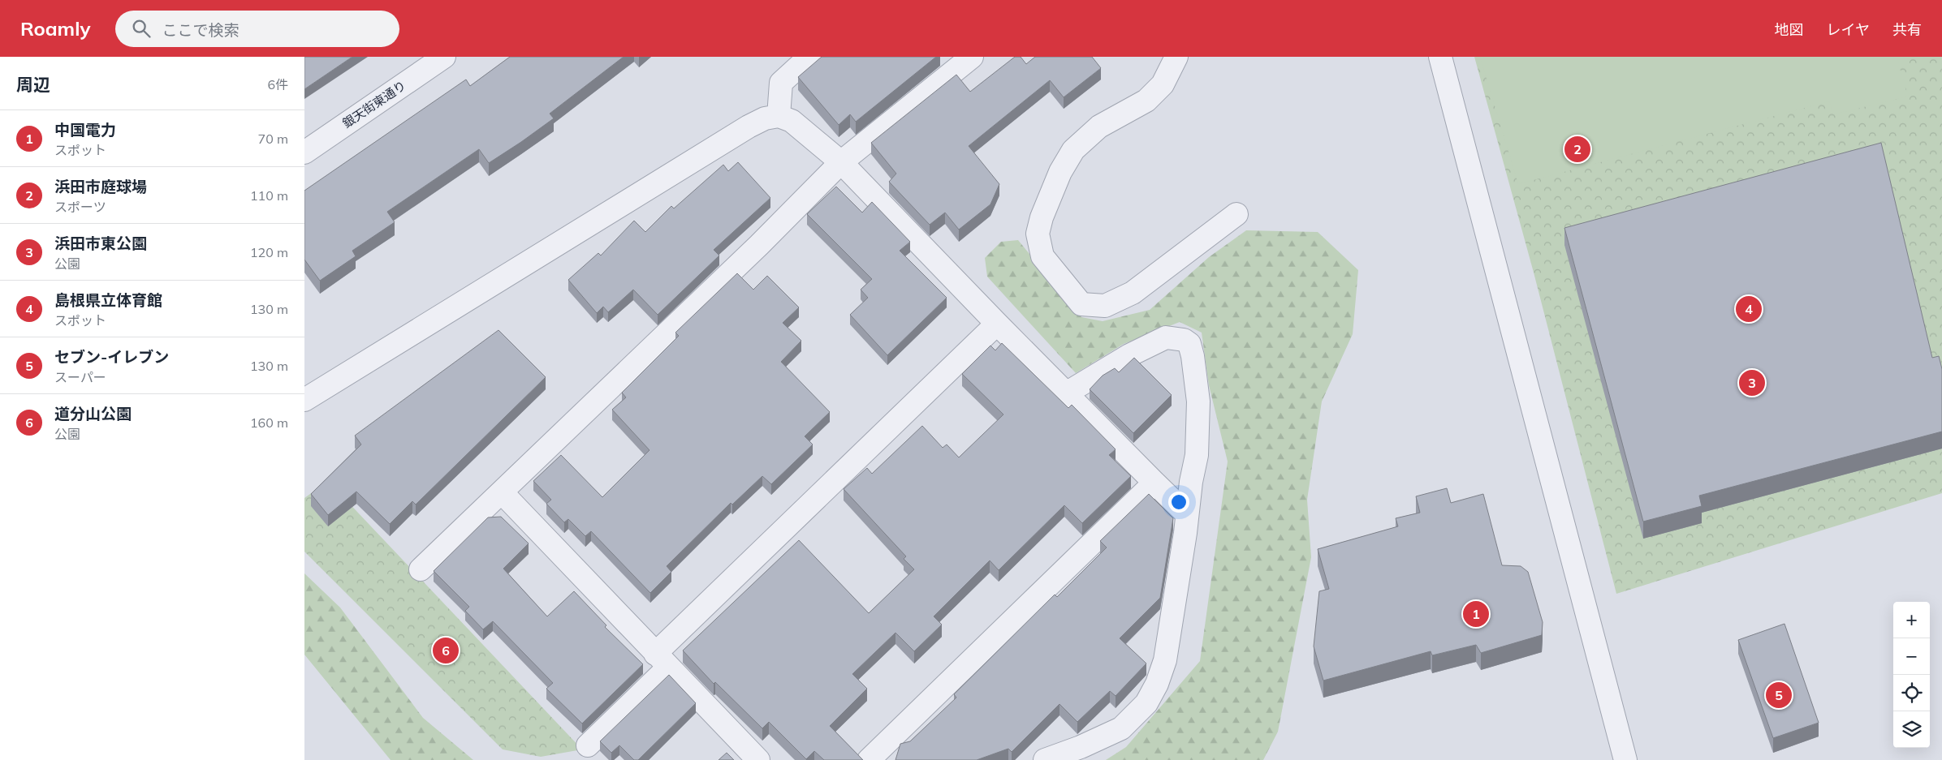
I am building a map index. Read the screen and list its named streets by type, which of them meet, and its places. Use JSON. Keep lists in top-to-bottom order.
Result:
{
  "streets": {
    "street": ["銀天街東通り"]
  },
  "page": {
    "header": "Roamly",
    "search": "ここで検索",
    "nav": ["地図", "レイヤ", "共有"],
    "heading": ["周辺", "6件"],
    "list": [
      {
        "mark": "1",
        "name": "中国電力",
        "note": "スポット",
        "value": "70 m"
      },
      {
        "mark": "2",
        "name": "浜田市庭球場",
        "note": "スポーツ",
        "value": "110 m"
      },
      {
        "mark": "3",
        "name": "浜田市東公園",
        "note": "公園",
        "value": "120 m"
      },
      {
        "mark": "4",
        "name": "島根県立体育館",
        "note": "スポット",
        "value": "130 m"
      },
      {
        "mark": "5",
        "name": "セブン-イレブン",
        "note": "スーパー",
        "value": "130 m"
      },
      {
        "mark": "6",
        "name": "道分山公園",
        "note": "公園",
        "value": "160 m"
      }
    ],
    "pins": [
      "2",
      "4",
      "3",
      "1",
      "6",
      "5"
    ],
    "map_buttons": ["+", "−"]
  }
}
